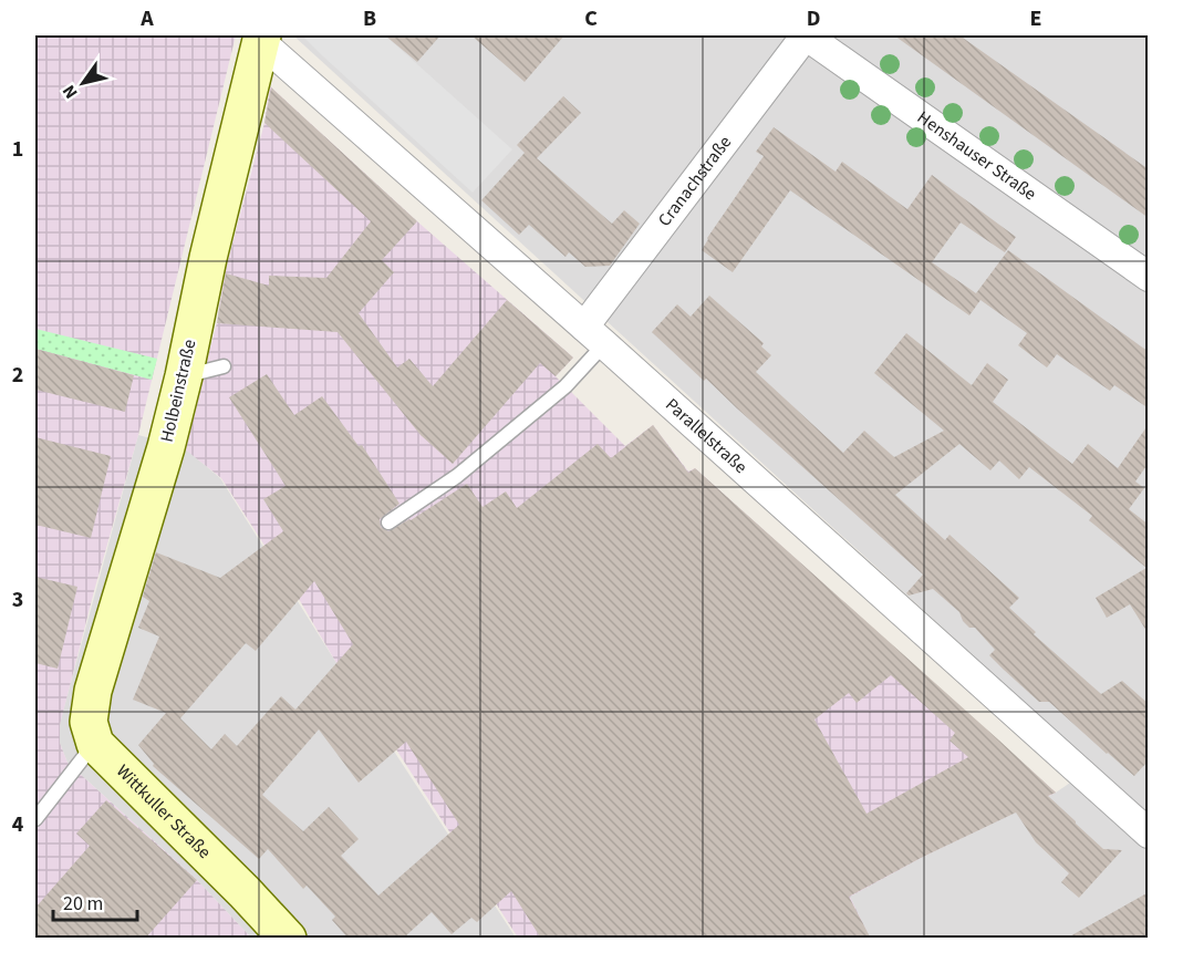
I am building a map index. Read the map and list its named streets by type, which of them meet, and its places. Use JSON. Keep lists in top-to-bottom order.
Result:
{
  "streets": {
    "main road": ["Holbeinstraße", "Wittkuller Straße"],
    "street": ["Henshauser Straße", "Cranachstraße", "Parallelstraße"]
  },
  "crossings": [
    ["Henshauser Straße", "Cranachstraße"],
    ["Cranachstraße", "Parallelstraße"],
    ["Holbeinstraße", "Parallelstraße"],
    ["Holbeinstraße", "Wittkuller Straße"]
  ],
  "scale_bar": "20 m",
  "north": "bottom left",
  "grid": {
    "columns": [
      "A",
      "B",
      "C",
      "D",
      "E"
    ],
    "rows": [
      "1",
      "2",
      "3",
      "4"
    ]
  }
}
